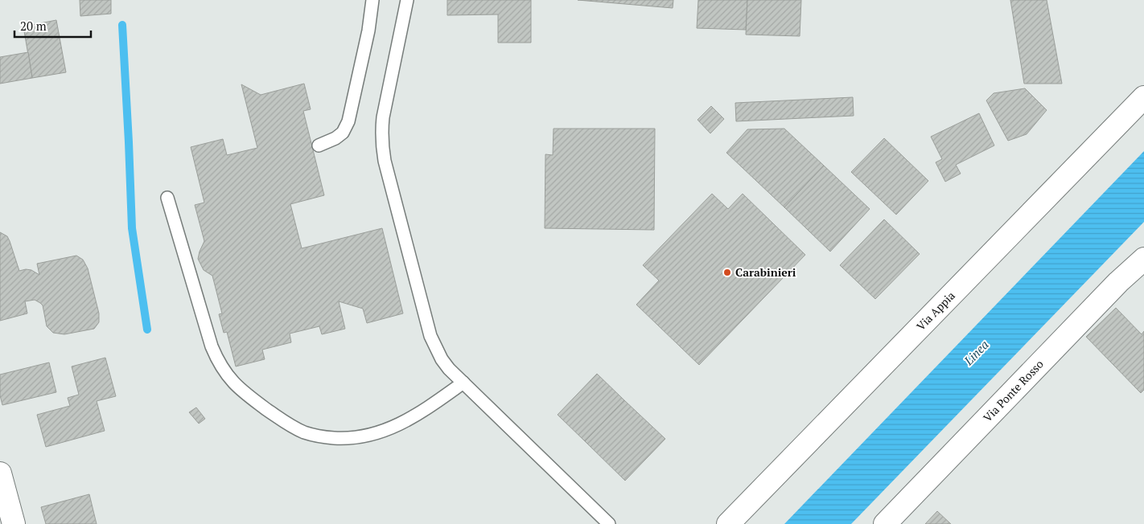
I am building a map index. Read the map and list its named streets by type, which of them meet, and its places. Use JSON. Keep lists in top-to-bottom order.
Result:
{
  "streets": {
    "main road": ["Via Appia", "Via Ponte Rosso"]
  },
  "water": ["Linea"],
  "places": ["Carabinieri"],
  "scale_bar": "20 m"
}
